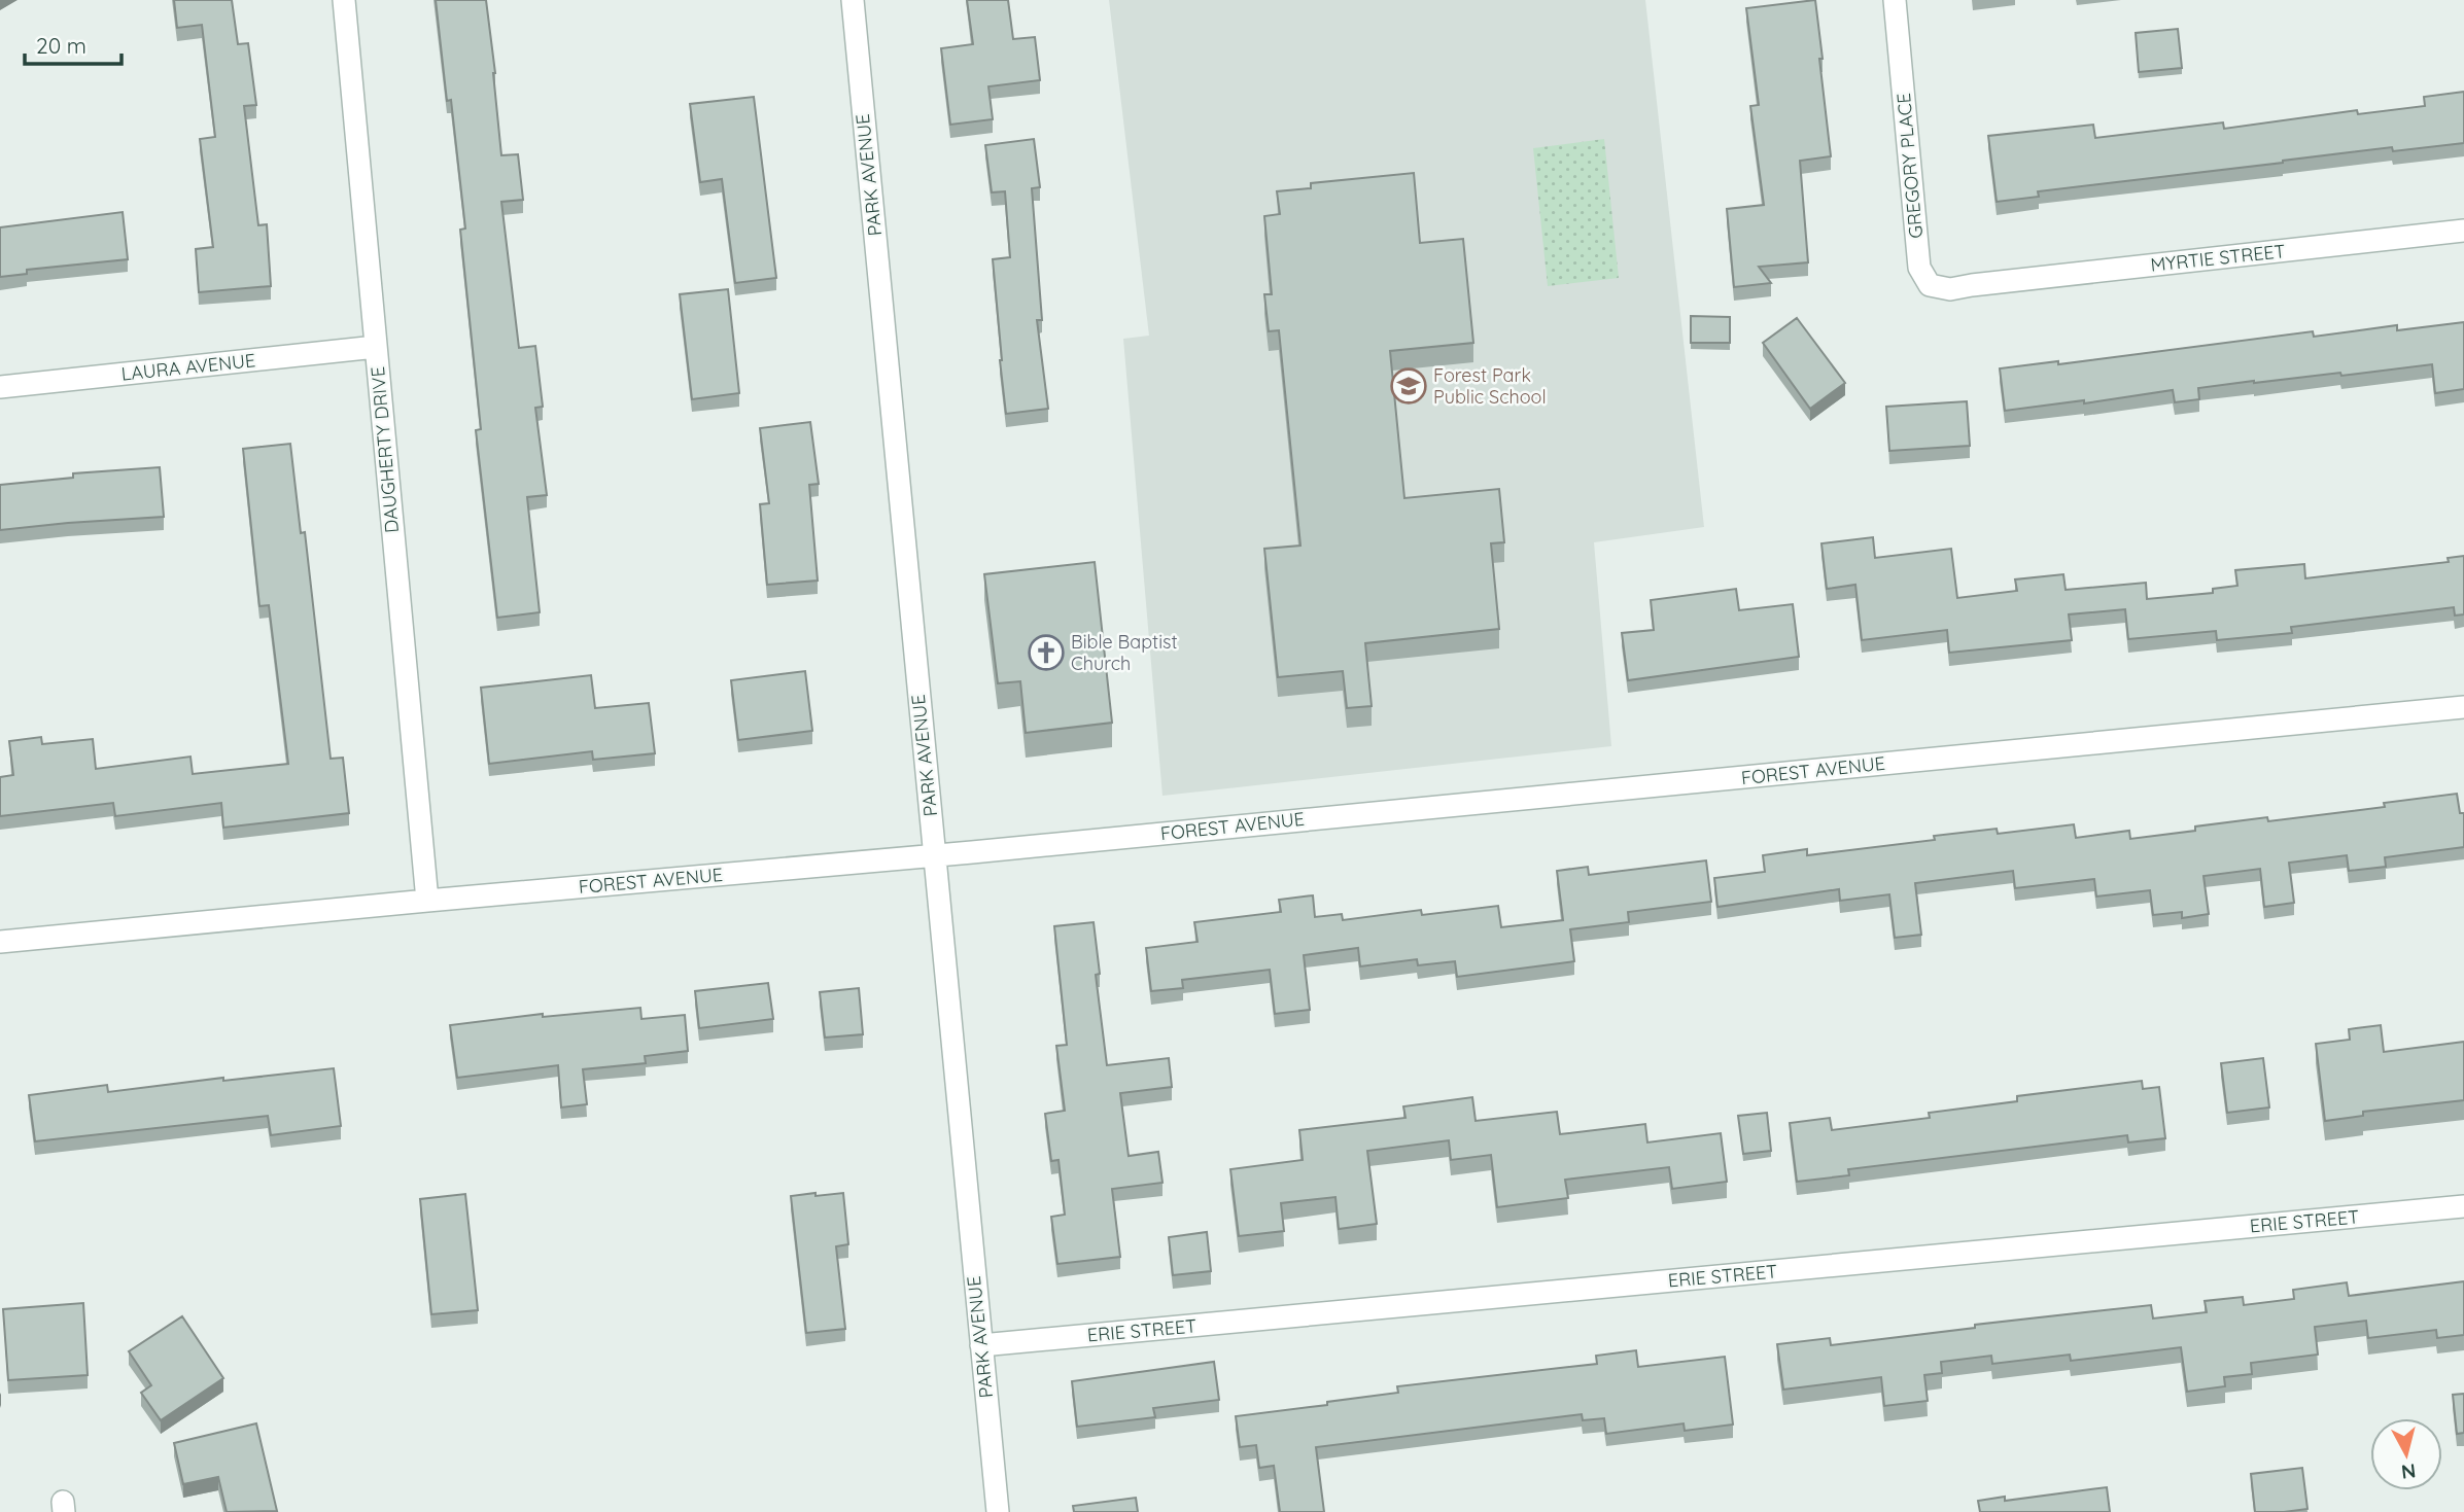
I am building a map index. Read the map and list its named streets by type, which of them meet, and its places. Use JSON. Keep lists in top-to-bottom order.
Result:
{
  "streets": {
    "street": [
      "GREGORY PLACE",
      "PARK AVENUE",
      "MYRTIE STREET",
      "LAURA AVENUE",
      "DAUGHERTY DRIVE",
      "FOREST AVENUE",
      "ERIE STREET"
    ]
  },
  "crossings": [
    ["GREGORY PLACE", "MYRTIE STREET"],
    ["PARK AVENUE", "FOREST AVENUE"],
    ["PARK AVENUE", "ERIE STREET"],
    ["LAURA AVENUE", "DAUGHERTY DRIVE"],
    ["DAUGHERTY DRIVE", "FOREST AVENUE"]
  ],
  "places": {
    "school or university": ["Forest Park Public School"],
    "church": ["Bible Baptist Church"]
  },
  "scale_bar": "20 m",
  "north": "bottom"
}
